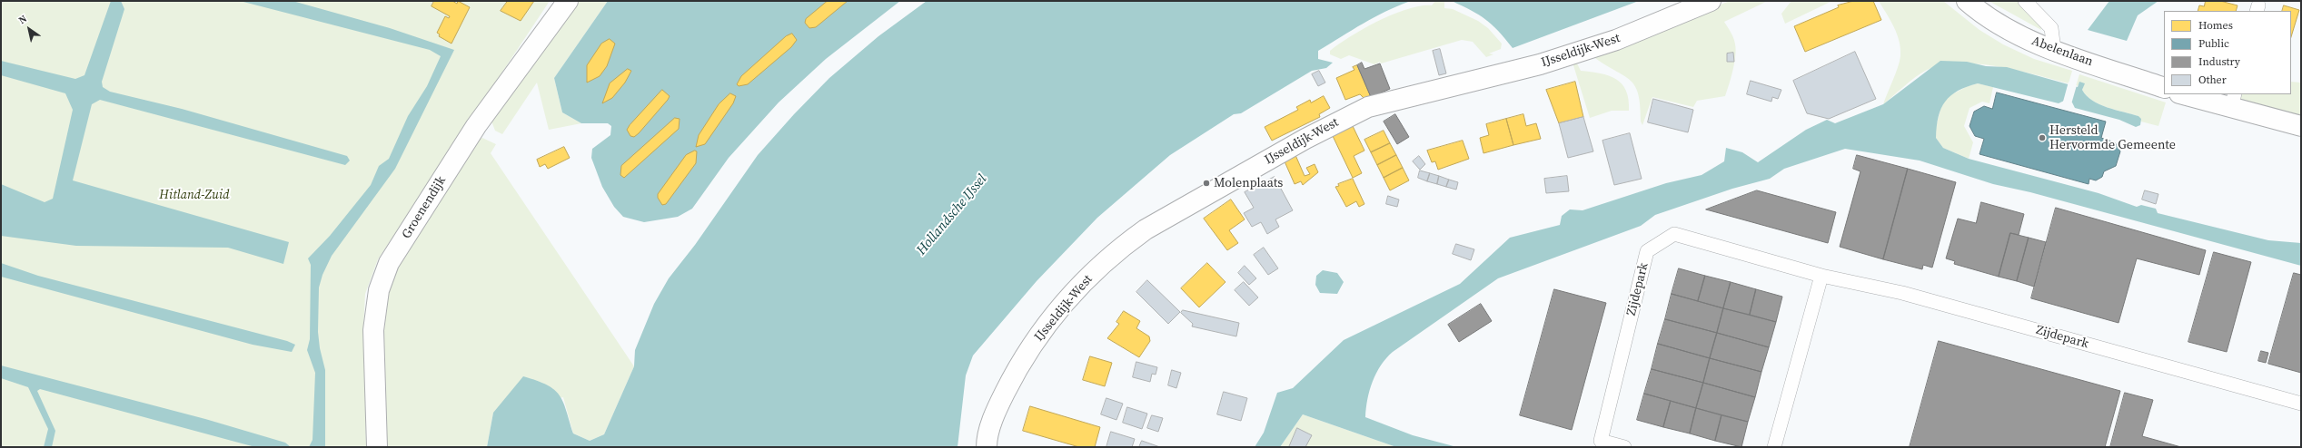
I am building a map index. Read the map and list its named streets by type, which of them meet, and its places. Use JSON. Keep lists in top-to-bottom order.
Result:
{
  "streets": {
    "street": [
      "IJsseldijk-West",
      "Abelenlaan",
      "Groenendijk",
      "Zijdepark"
    ]
  },
  "water": ["Hollandsche IJssel"],
  "parks": ["Hitland-Zuid"],
  "places": ["Hersteld Hervormde Gemeente", "Molenplaats"],
  "legend": [
    "Homes",
    "Public",
    "Industry",
    "Other"
  ],
  "north": "top left"
}
